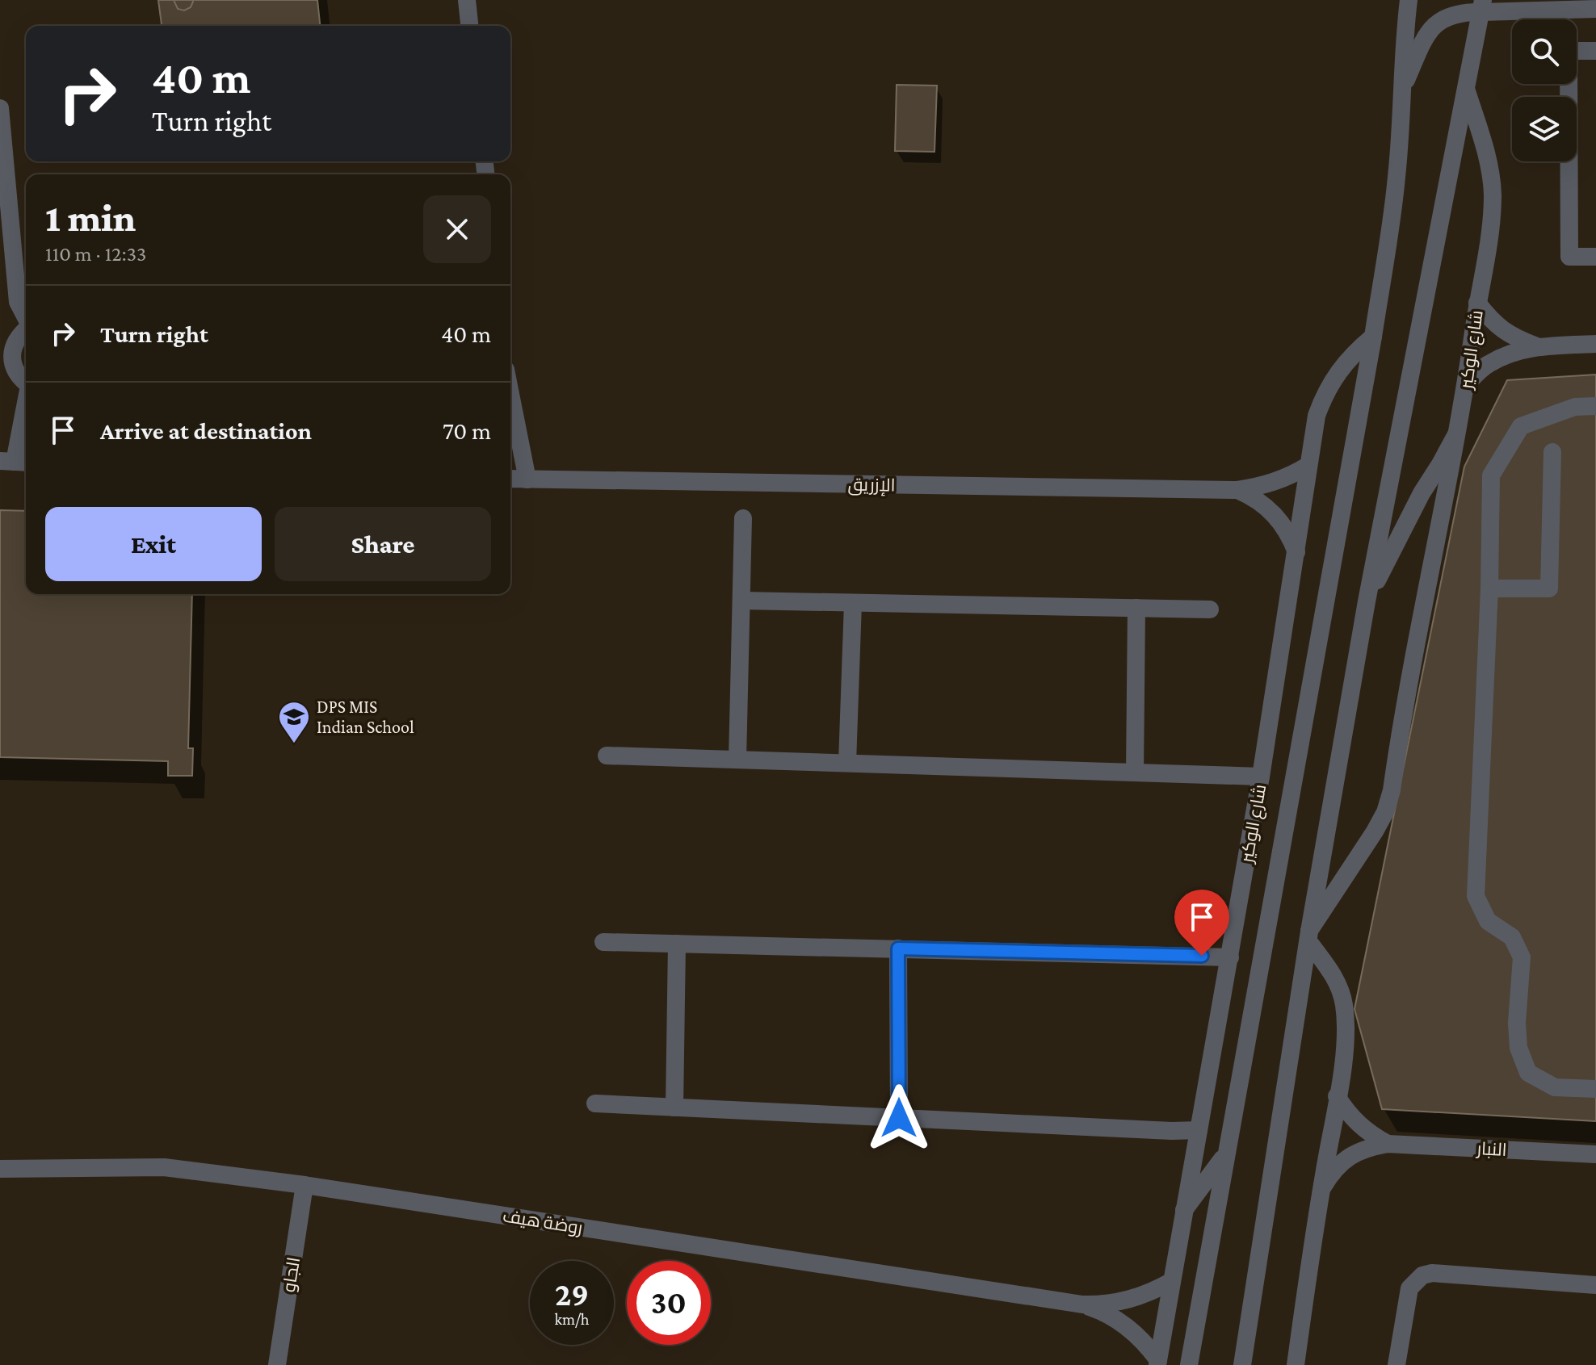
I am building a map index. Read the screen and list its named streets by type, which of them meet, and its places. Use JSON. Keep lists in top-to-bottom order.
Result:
{
  "streets": {
    "street": [
      "شارع الوكير",
      "الإزريق",
      "النبار",
      "روضة هيف",
      "الجاو"
    ]
  },
  "crossings": [
    ["شارع الوكير", "الإزريق"],
    ["شارع الوكير", "روضة هيف"],
    ["روضة هيف", "الجاو"]
  ],
  "places": {
    "school or university": ["DPS MIS Indian School"]
  },
  "page": {
    "turn": ["40 m", "Turn right"],
    "heading": ["1 min", "110 m · 12:33"],
    "list": [
      {
        "name": "Turn right",
        "value": "40 m"
      },
      {
        "name": "Arrive at destination",
        "value": "70 m"
      }
    ],
    "buttons": ["Exit", "Share"],
    "speed": "29 km/h",
    "limit": "30"
  }
}
